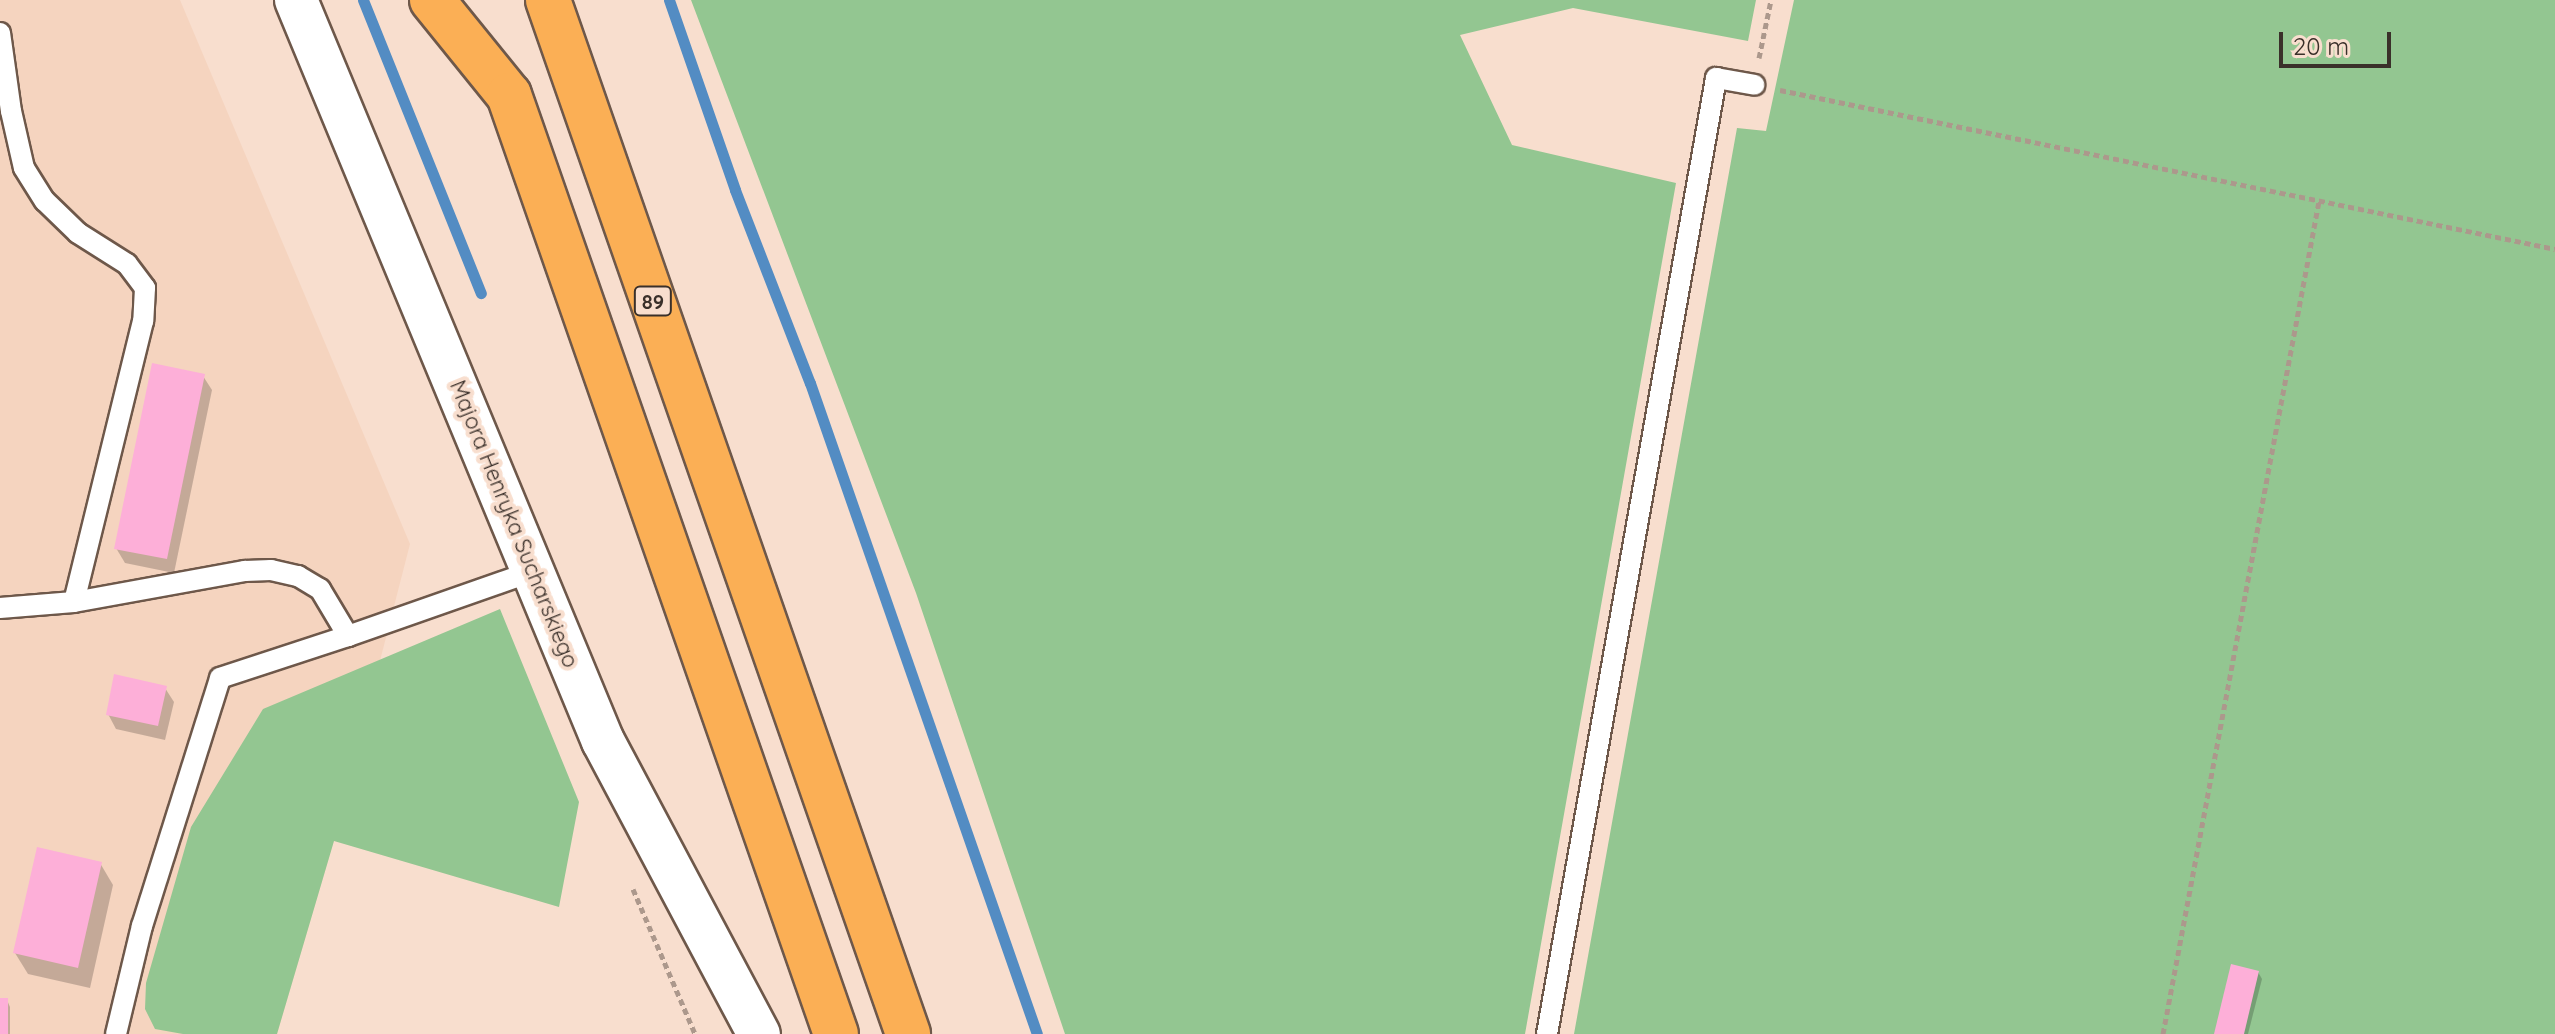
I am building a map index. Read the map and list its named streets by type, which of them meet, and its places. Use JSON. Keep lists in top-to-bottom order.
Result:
{
  "streets": {
    "highway": ["89"],
    "street": ["Majora Henryka Sucharskiego"]
  },
  "scale_bar": "20 m"
}
